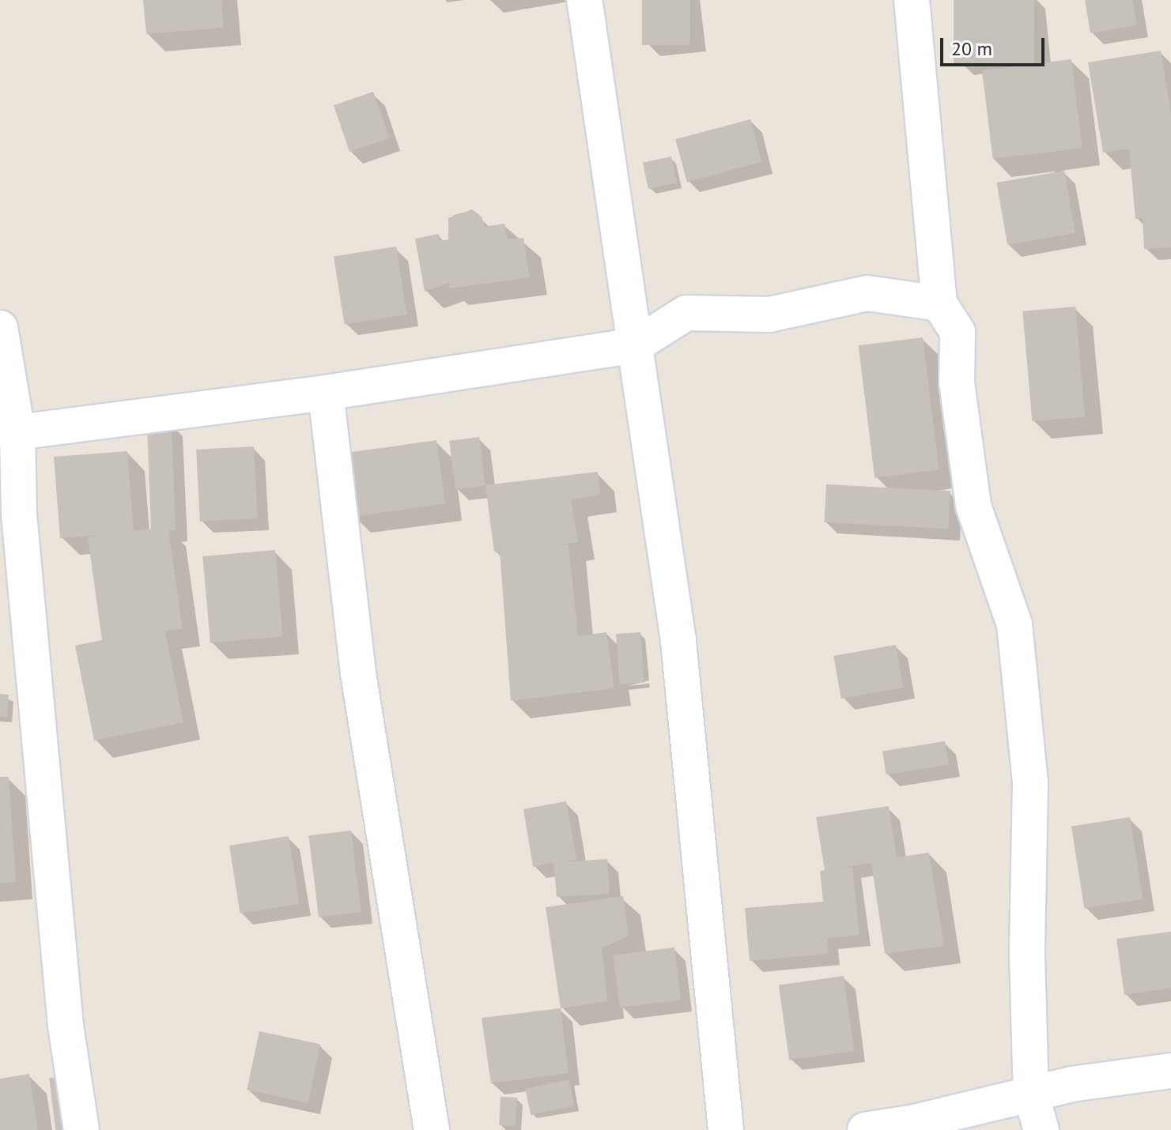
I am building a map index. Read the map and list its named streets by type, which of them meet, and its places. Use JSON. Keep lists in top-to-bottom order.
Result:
{
  "scale_bar": "20 m"
}
